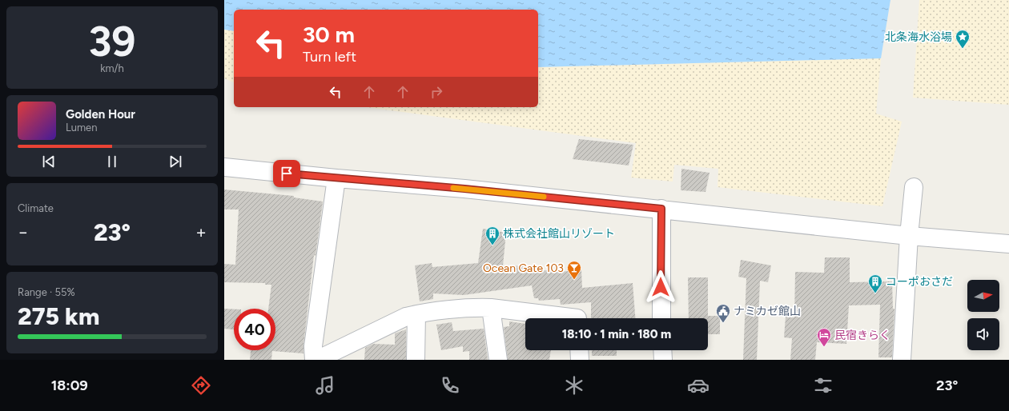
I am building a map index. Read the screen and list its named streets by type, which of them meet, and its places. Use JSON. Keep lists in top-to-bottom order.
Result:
{
  "places": {
    "place": ["北条海水浴場"],
    "building": ["株式会社館山リゾート", "コーポおさだ"],
    "bar": ["Ocean Gate 103"],
    "public building": ["ナミカゼ館山"],
    "hotel": ["民宿きらく"]
  },
  "north": "right",
  "page": {
    "tile": [
      ["39", "km/h"],
      "Climate",
      ["Range · 55%", "275 km"]
    ],
    "turn": ["30 m", "Turn left"],
    "song": ["Golden Hour", "Lumen"],
    "heat": ["−", "23°", "+"],
    "limit": "40",
    "trip": "18:10 · 1 min · 180 m",
    "tabs": ["18:09", "23°"]
  }
}
